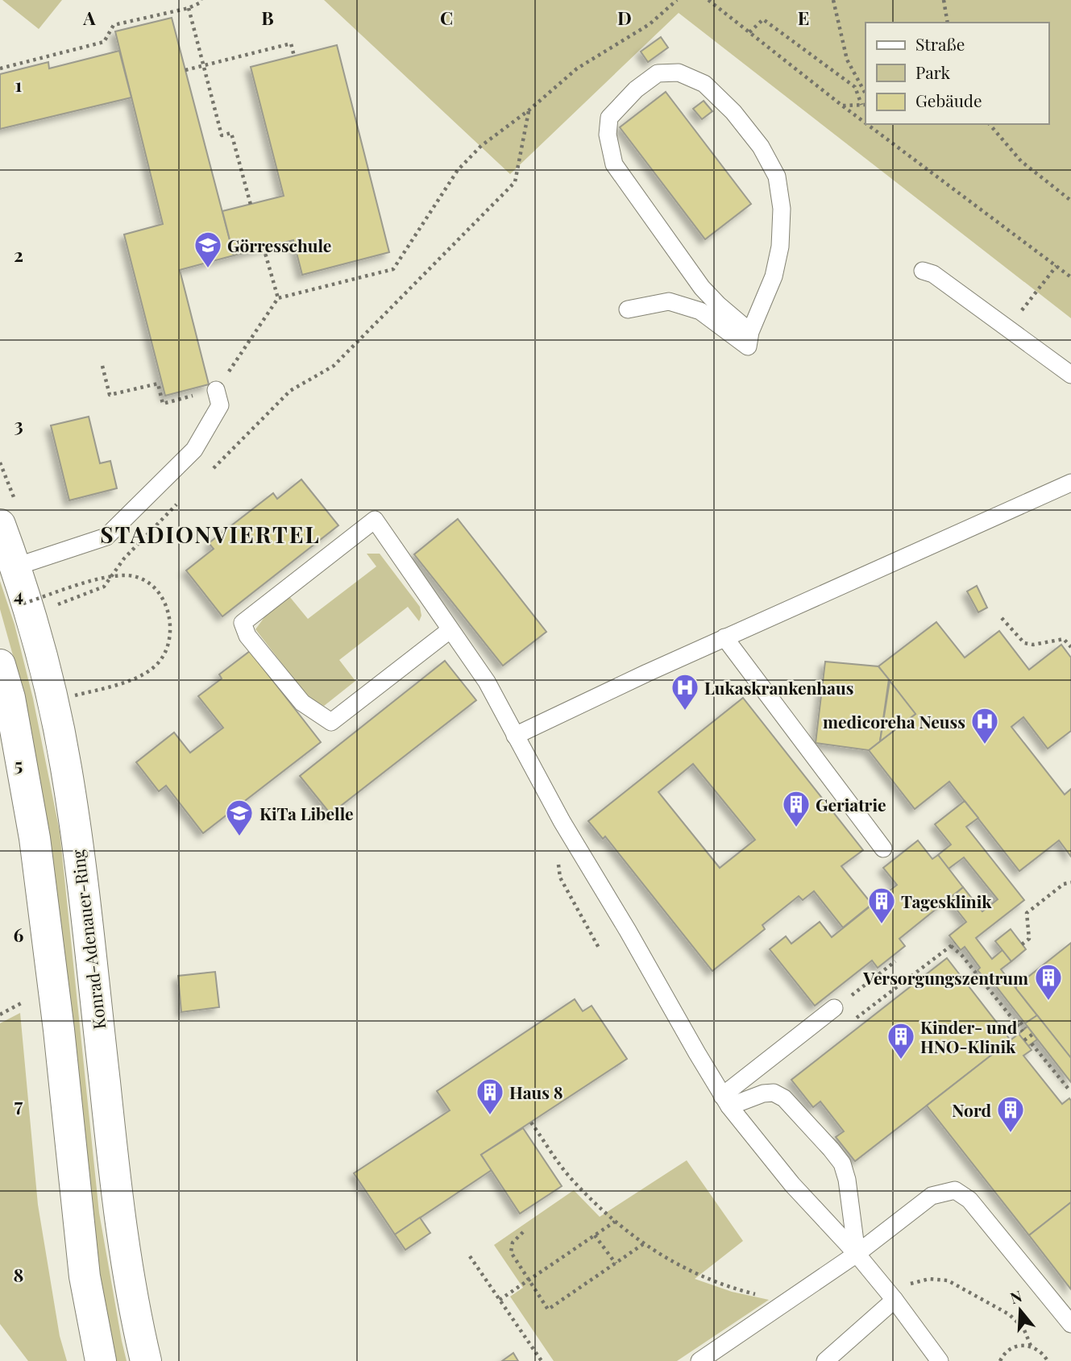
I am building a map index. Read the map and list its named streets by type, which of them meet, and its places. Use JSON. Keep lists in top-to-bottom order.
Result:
{
  "streets": {
    "main road": ["Konrad-Adenauer-Ring"]
  },
  "districts": ["STADIONVIERTEL"],
  "places": {
    "school or university": ["Görresschule", "KiTa Libelle"],
    "hospital": ["Lukaskrankenhaus", "medicoreha Neuss"],
    "building": [
      "Geriatrie",
      "Tagesklinik",
      "Versorgungszentrum",
      "Kinder- und HNO-Klinik",
      "Haus 8",
      "Nord"
    ]
  },
  "legend": ["Straße", "Park", "Gebäude"],
  "north": "top",
  "grid": {
    "columns": [
      "A",
      "B",
      "C",
      "D",
      "E"
    ],
    "rows": [
      "1",
      "2",
      "3",
      "4",
      "5",
      "6",
      "7",
      "8"
    ]
  }
}
